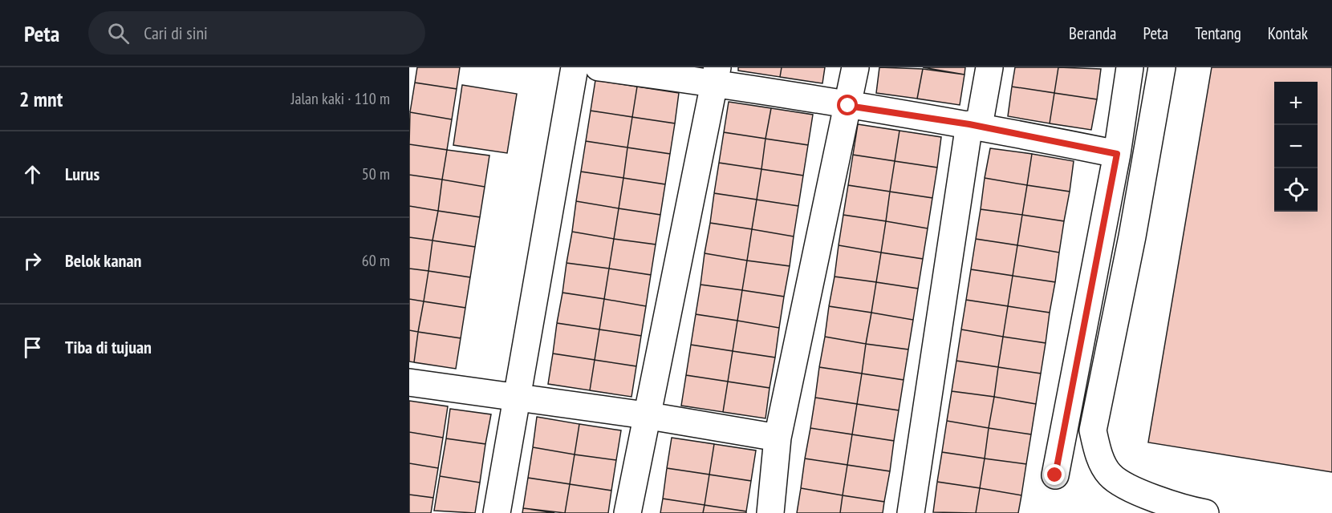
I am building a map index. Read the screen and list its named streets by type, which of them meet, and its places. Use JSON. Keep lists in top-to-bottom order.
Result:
{
  "page": {
    "header": "Peta",
    "search": "Cari di sini",
    "nav": [
      "Beranda",
      "Peta",
      "Tentang",
      "Kontak"
    ],
    "heading": ["2 mnt", "Jalan kaki · 110 m"],
    "map_buttons": ["+", "−"],
    "list": [
      ["Lurus", "50 m"],
      ["Belok kanan", "60 m"],
      "Tiba di tujuan"
    ]
  }
}
